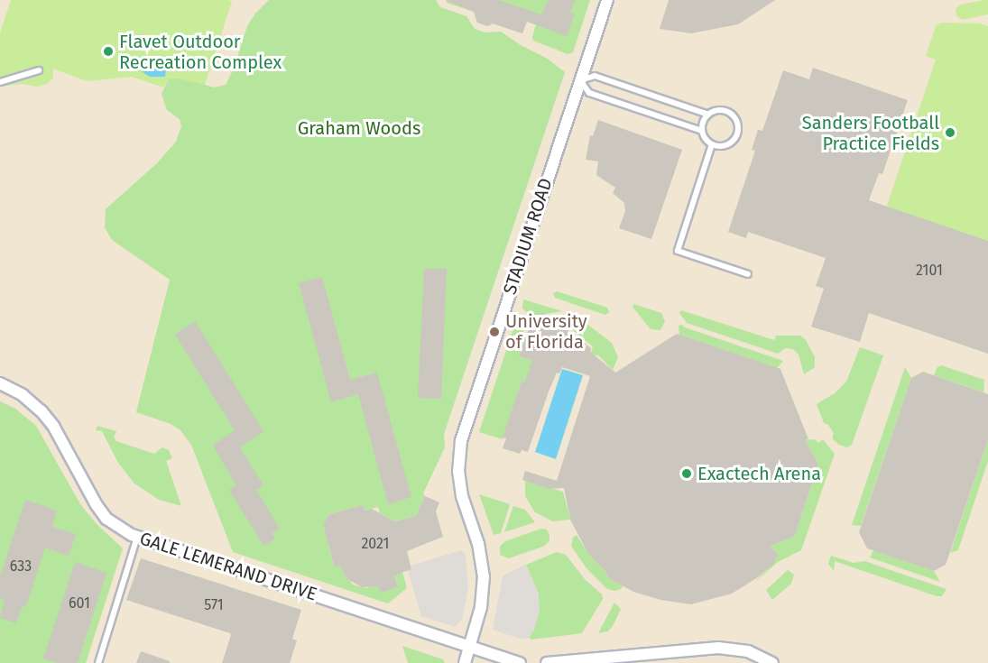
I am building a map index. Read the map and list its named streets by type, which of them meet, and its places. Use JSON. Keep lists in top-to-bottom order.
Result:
{
  "streets": {
    "street": ["STADIUM ROAD", "GALE LEMERAND DRIVE"]
  },
  "crossings": [
    ["STADIUM ROAD", "GALE LEMERAND DRIVE"]
  ],
  "parks": ["Graham Woods"],
  "places": [
    "Flavet Outdoor Recreation Complex",
    "Sanders Football Practice Fields",
    "University of Florida",
    "Exactech Arena"
  ],
  "house_numbers": [
    "2101",
    "2021",
    "633",
    "601",
    "571"
  ]
}
